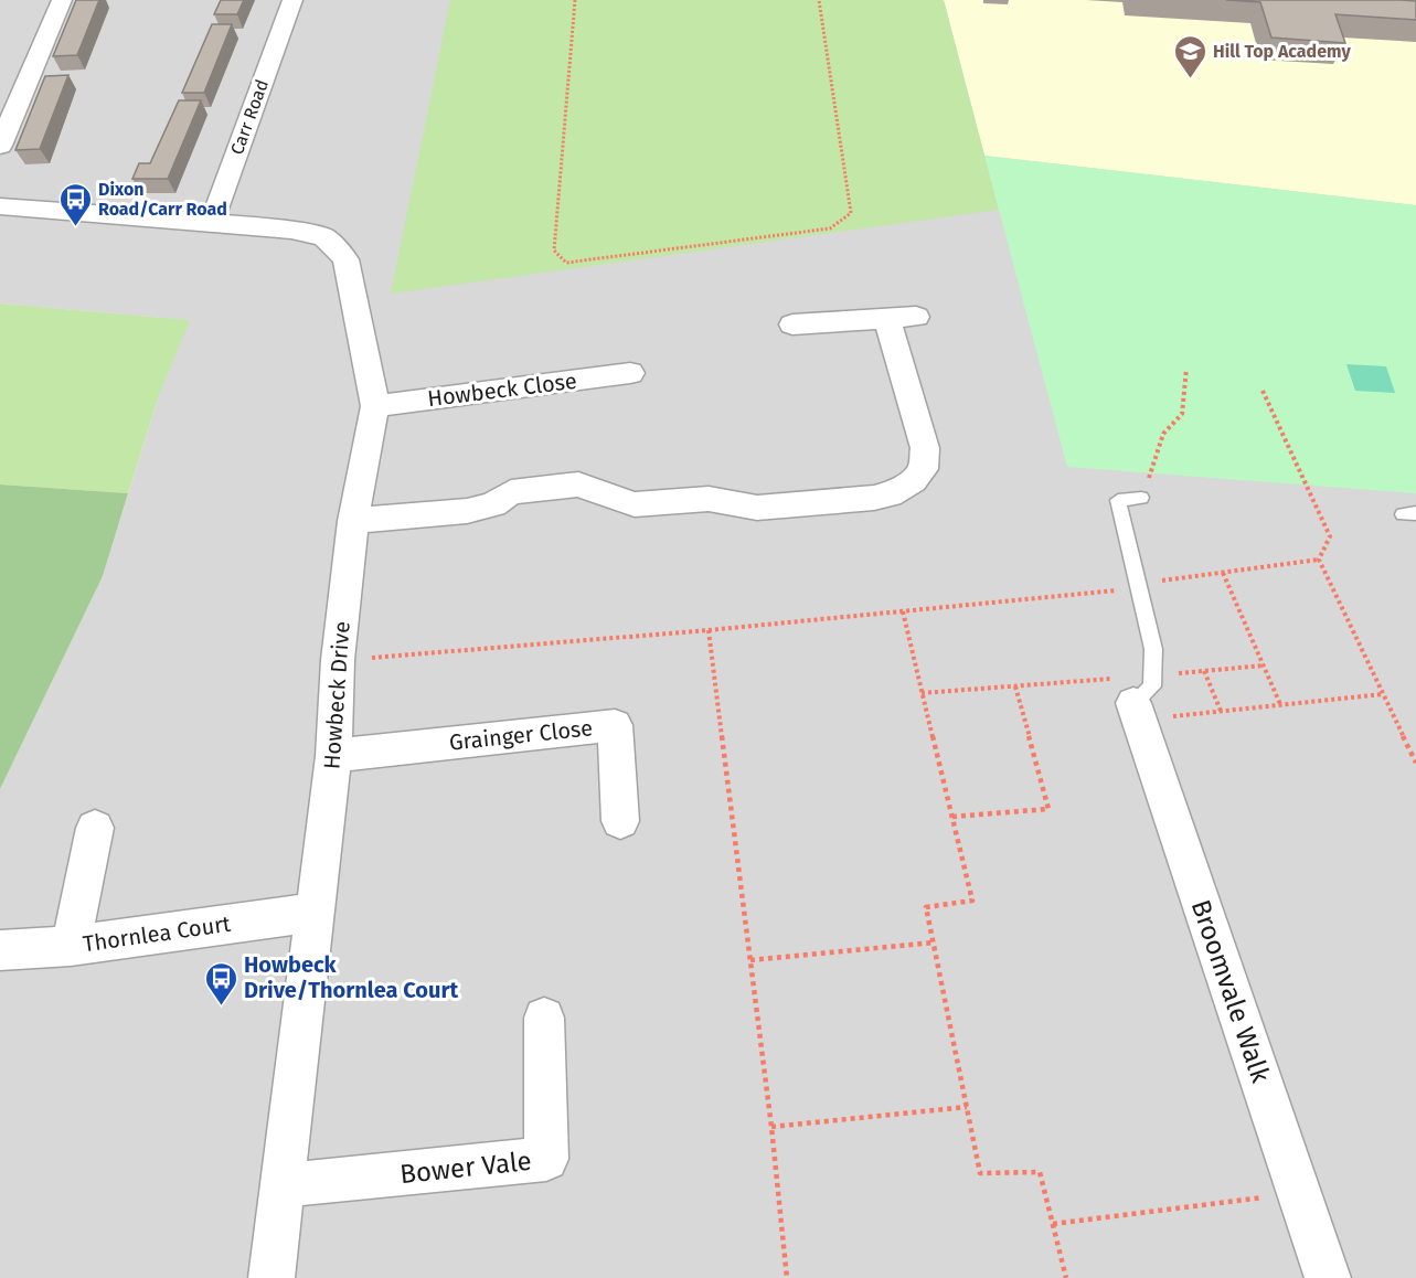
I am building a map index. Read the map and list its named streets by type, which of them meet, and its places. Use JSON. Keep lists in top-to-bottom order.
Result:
{
  "streets": {
    "street": [
      "Carr Road",
      "Howbeck Close",
      "Howbeck Drive",
      "Grainger Close",
      "Thornlea Court",
      "Broomvale Walk",
      "Bower Vale"
    ]
  },
  "crossings": [
    ["Carr Road", "Howbeck Drive"],
    ["Howbeck Close", "Howbeck Drive"],
    ["Howbeck Drive", "Grainger Close"],
    ["Howbeck Drive", "Thornlea Court"],
    ["Howbeck Drive", "Bower Vale"]
  ],
  "places": {
    "school or university": ["Hill Top Academy"],
    "bus stop": ["Dixon Road/Carr Road", "Howbeck Drive/Thornlea Court"]
  }
}
